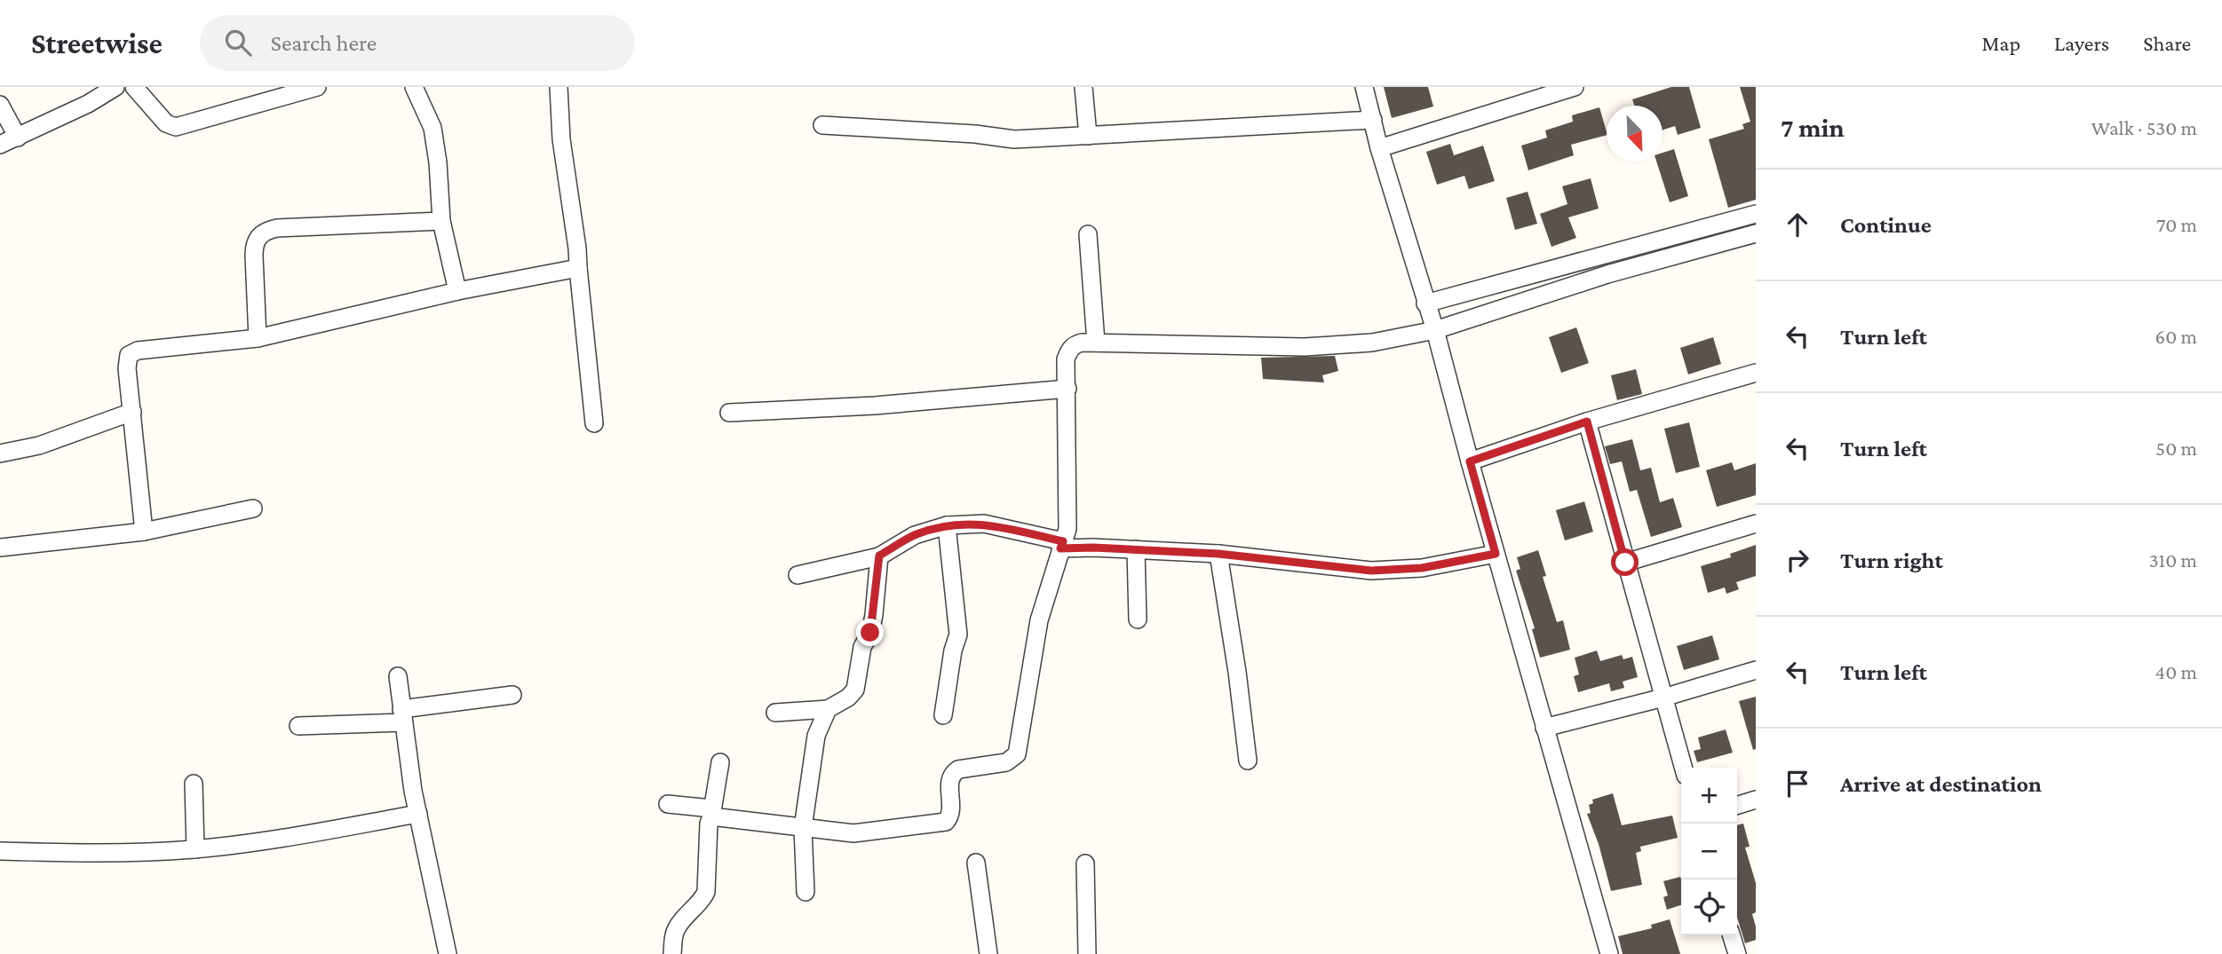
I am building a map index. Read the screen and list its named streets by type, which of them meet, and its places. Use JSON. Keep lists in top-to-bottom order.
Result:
{
  "north": "bottom right",
  "page": {
    "header": "Streetwise",
    "search": "Search here",
    "nav": ["Map", "Layers", "Share"],
    "heading": ["7 min", "Walk · 530 m"],
    "list": [
      ["Continue", "70 m"],
      ["Turn left", "60 m"],
      ["Turn left", "50 m"],
      ["Turn right", "310 m"],
      ["Turn left", "40 m"],
      "Arrive at destination"
    ],
    "map_buttons": ["+", "−"]
  }
}
